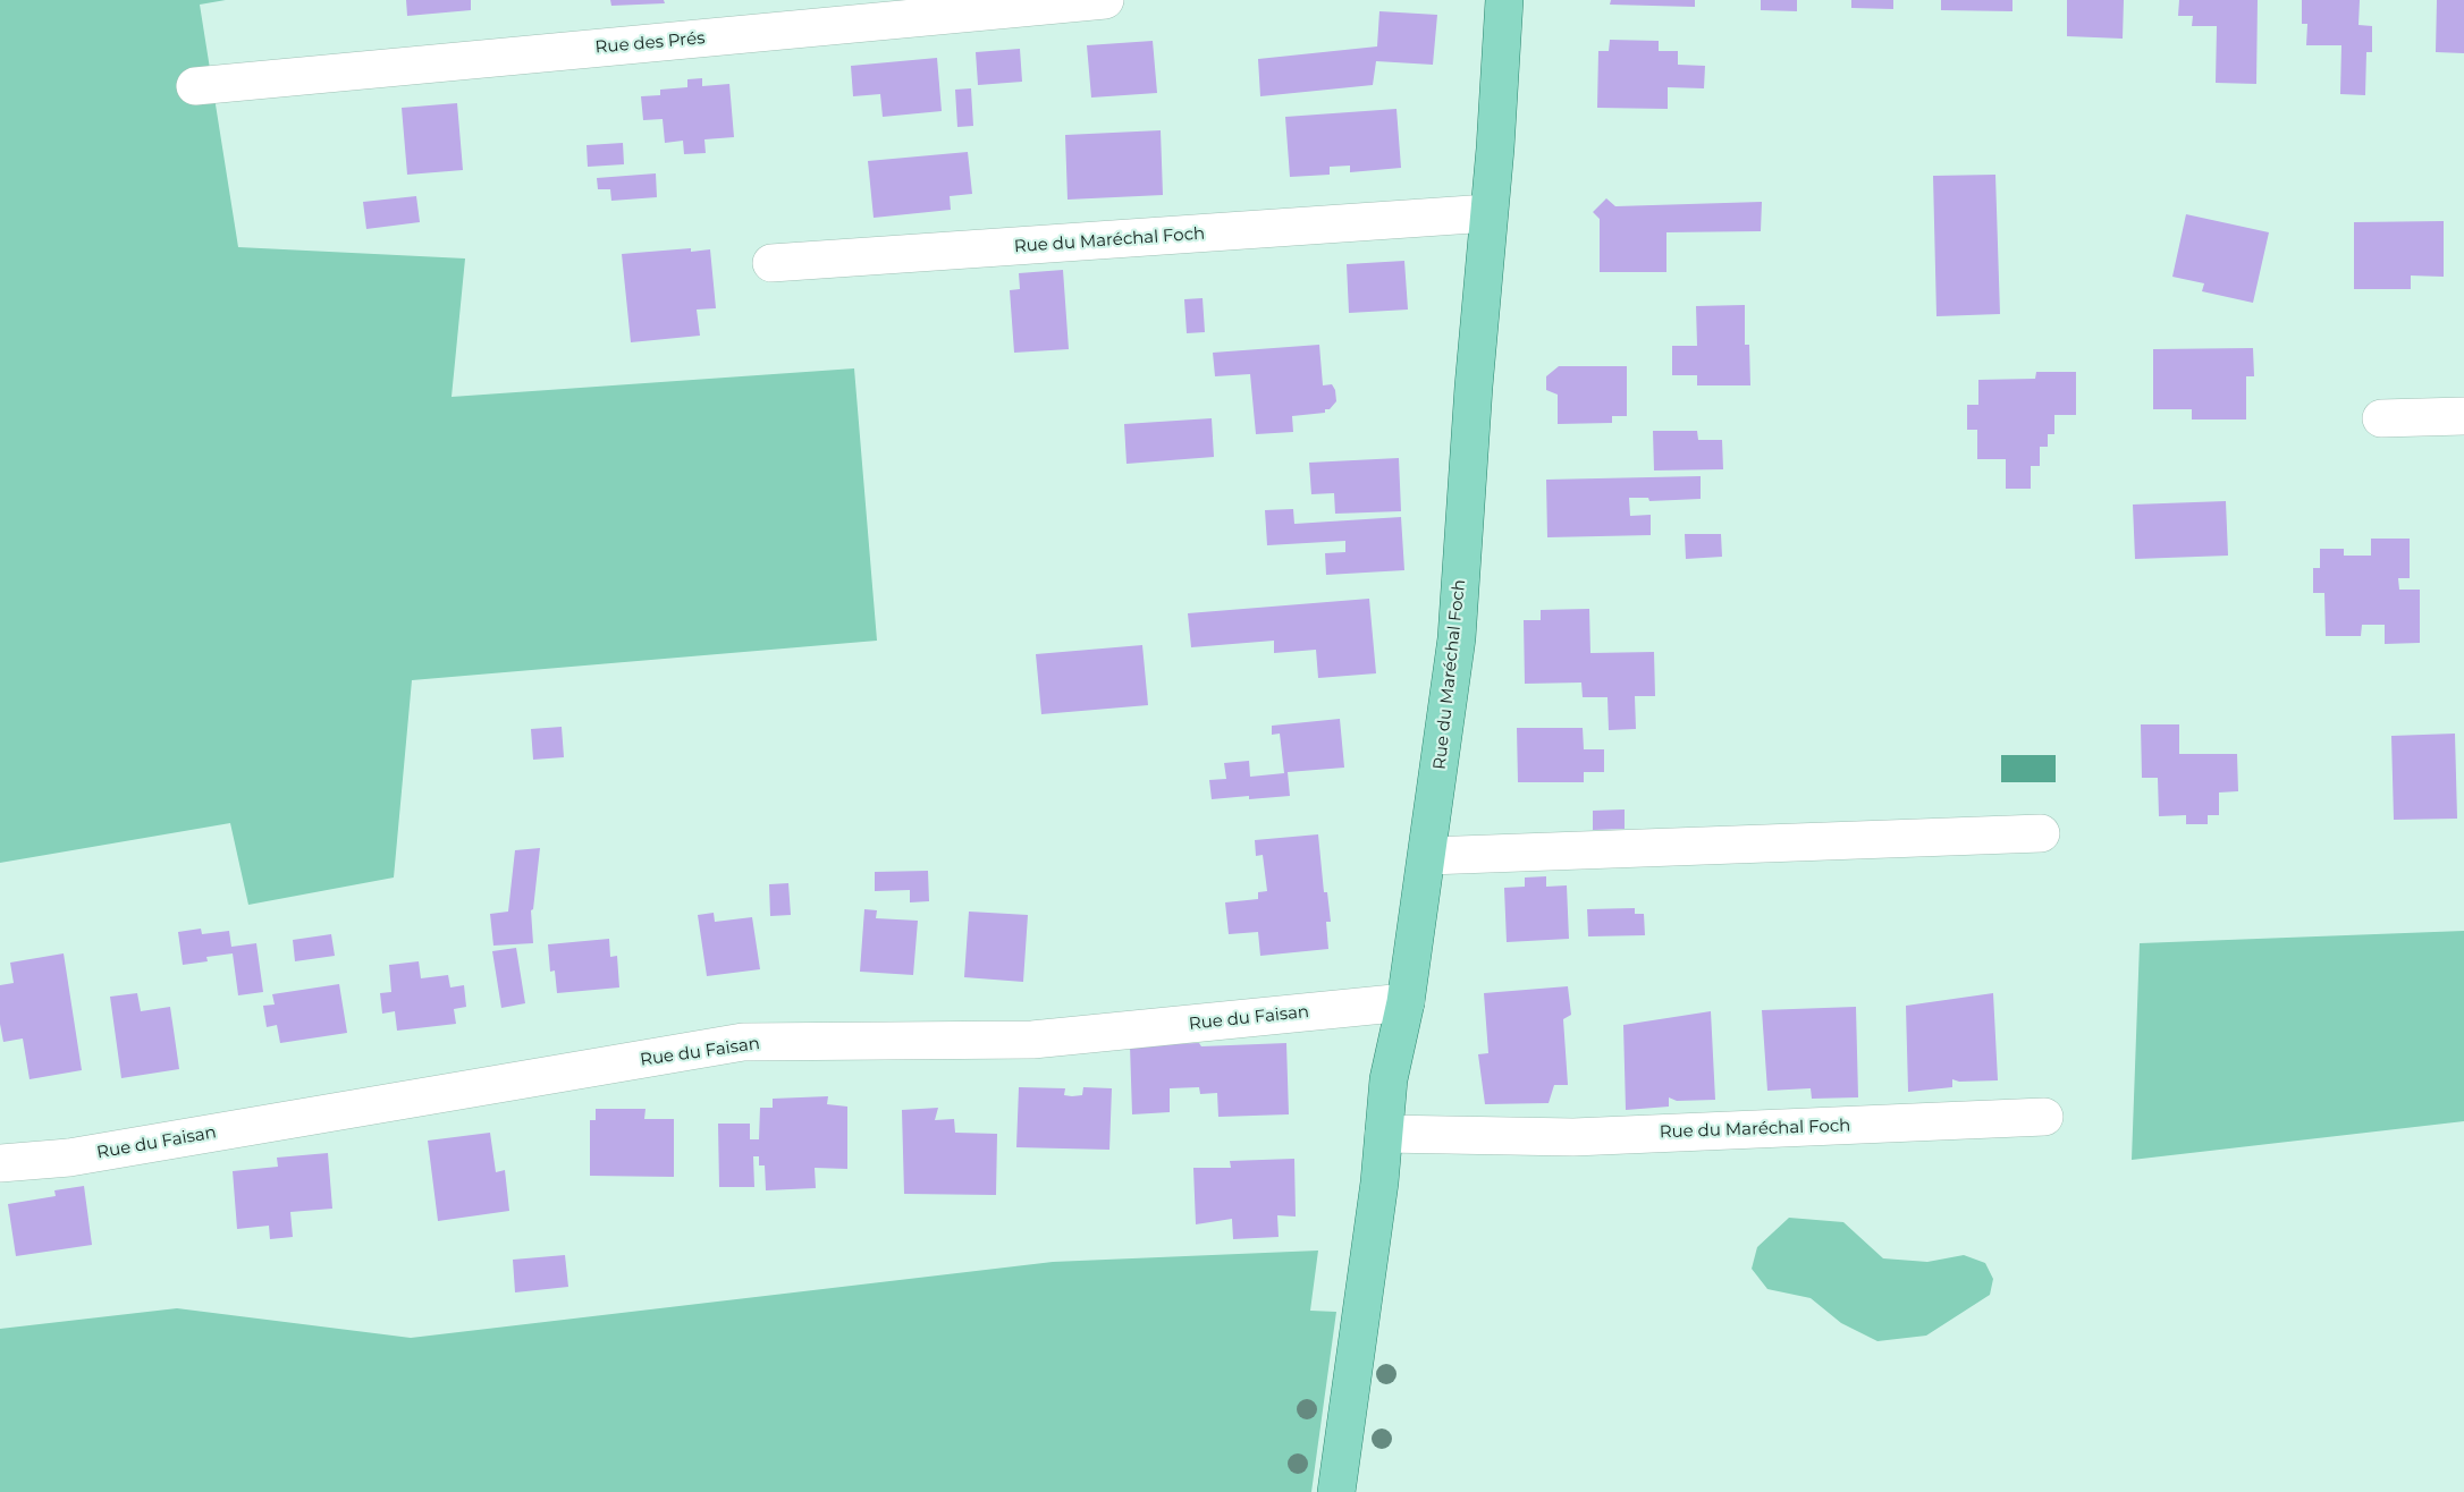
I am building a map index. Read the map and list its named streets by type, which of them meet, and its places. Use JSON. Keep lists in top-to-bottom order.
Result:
{
  "streets": {
    "main road": ["Rue du Maréchal Foch"],
    "street": ["Rue des Prés", "Rue du Faisan"]
  },
  "crossings": [
    ["Rue du Maréchal Foch", "Rue du Faisan"]
  ]
}
